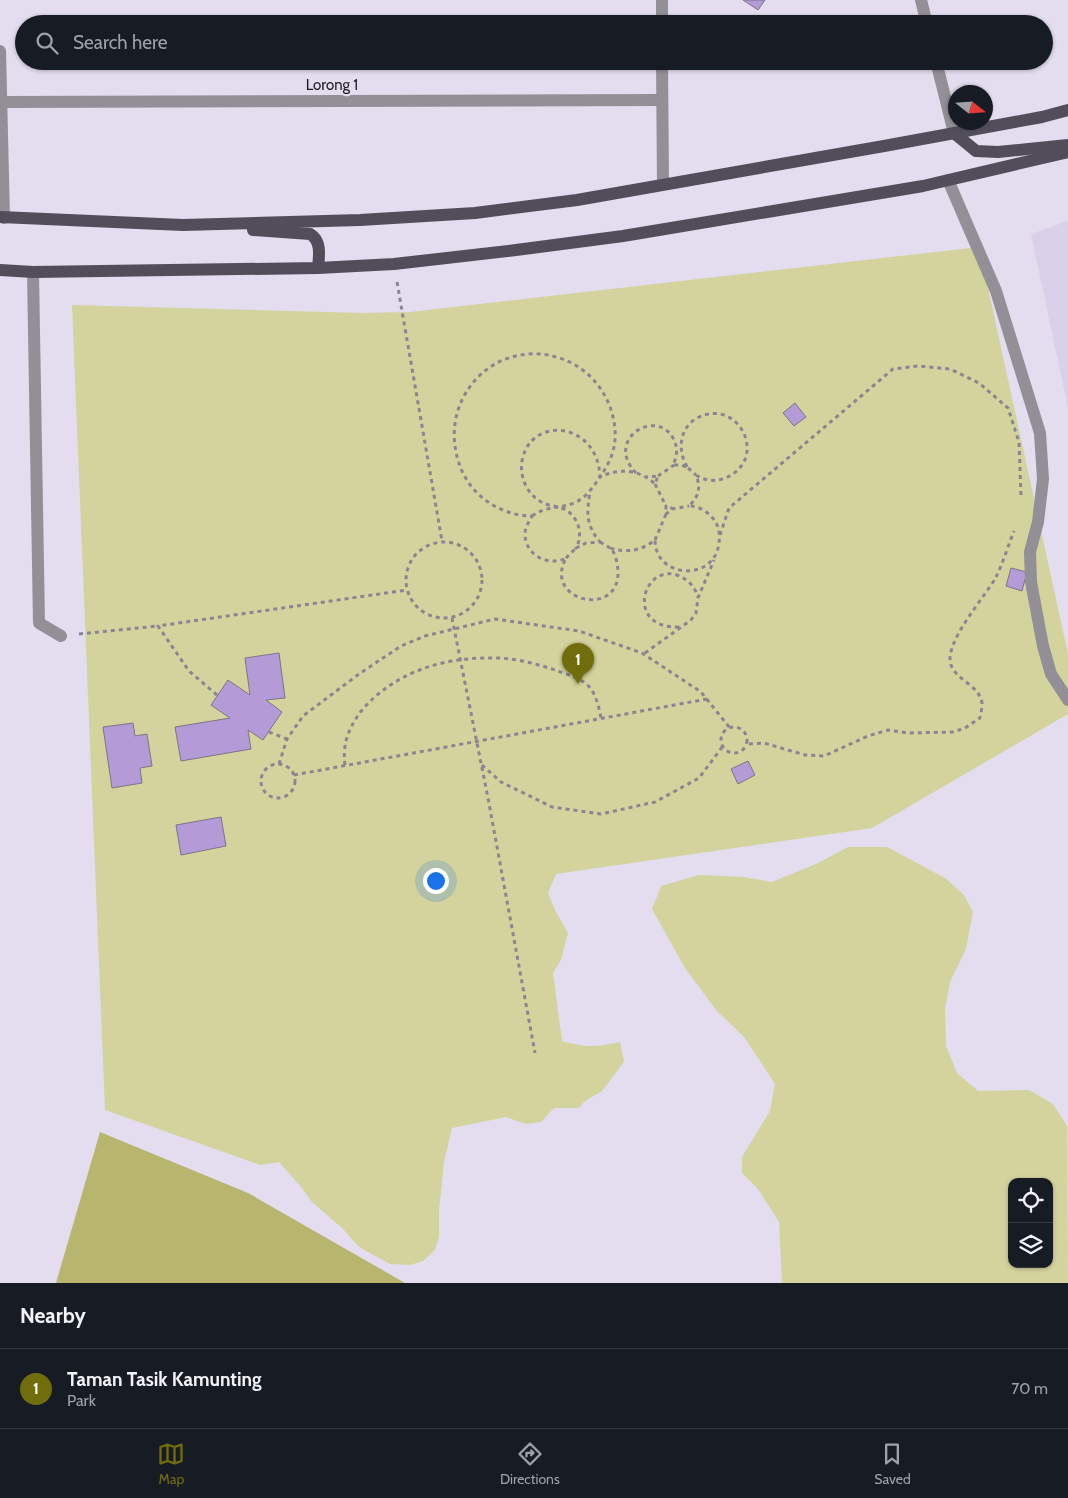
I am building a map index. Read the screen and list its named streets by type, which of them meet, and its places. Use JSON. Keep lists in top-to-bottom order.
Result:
{
  "streets": {
    "street": ["Lorong 1"]
  },
  "north": "right",
  "page": {
    "search": "Search here",
    "pins": "1",
    "heading": "Nearby",
    "list": [
      {
        "mark": "1",
        "name": "Taman Tasik Kamunting",
        "note": "Park",
        "value": "70 m"
      }
    ],
    "nav": ["Map", "Directions", "Saved"]
  }
}
